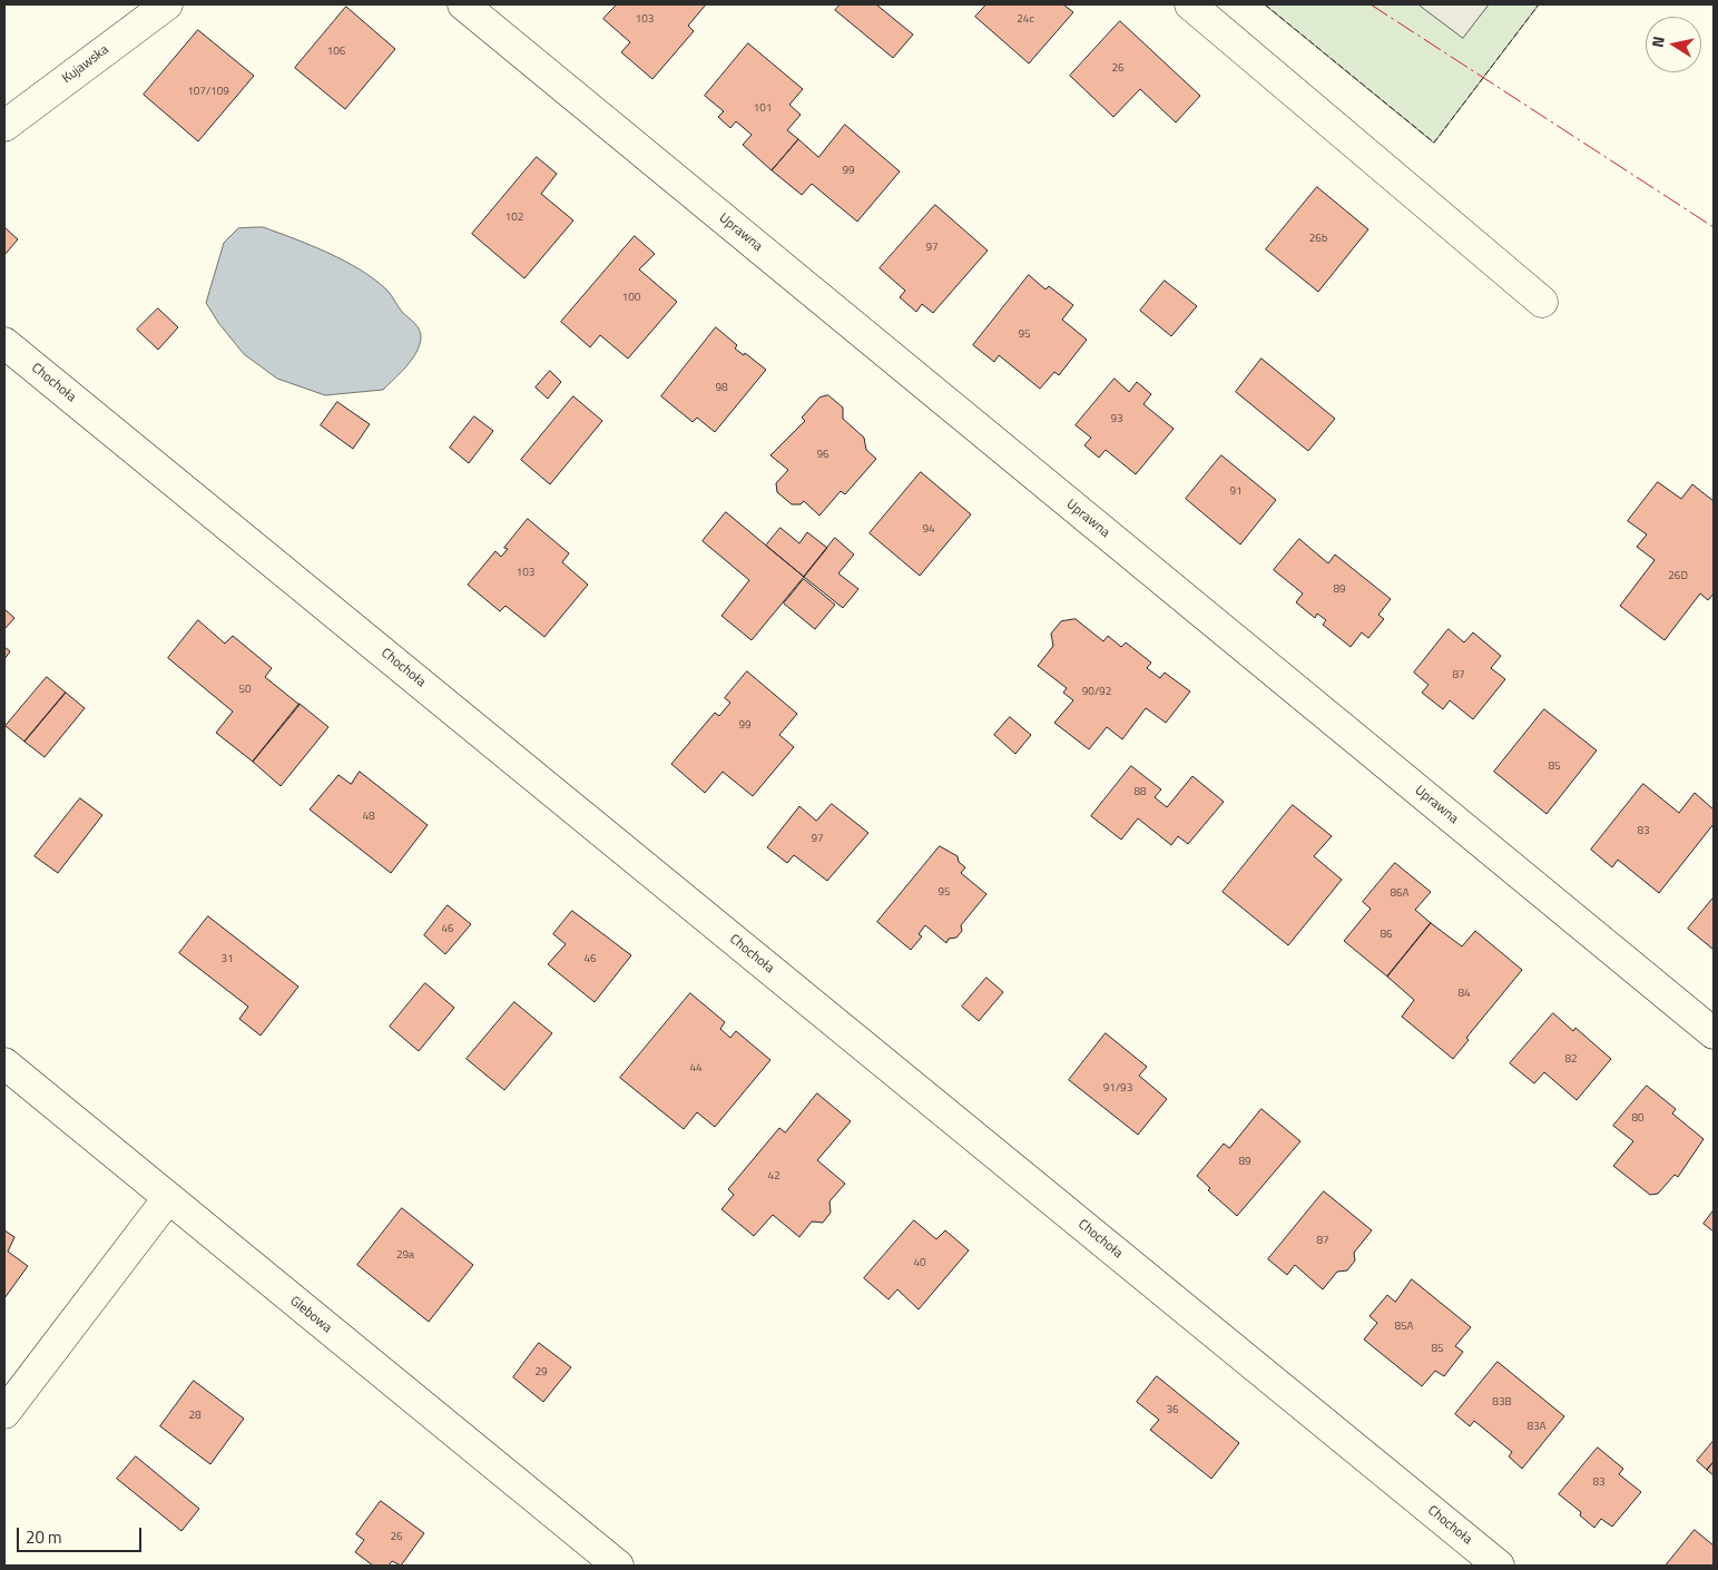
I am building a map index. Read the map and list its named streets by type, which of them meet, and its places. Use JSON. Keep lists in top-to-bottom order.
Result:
{
  "streets": {
    "street": [
      "Kujawska",
      "Uprawna",
      "Chochoła",
      "Glebowa"
    ]
  },
  "house_numbers": [
    "103",
    "24c",
    "106",
    "26",
    "107/109",
    "101",
    "99",
    "102",
    "26b",
    "97",
    "100",
    "95",
    "98",
    "93",
    "96",
    "91",
    "94",
    "103",
    "26D",
    "89",
    "87",
    "50",
    "90/92",
    "99",
    "85",
    "88",
    "48",
    "83",
    "97",
    "95",
    "86A",
    "46",
    "86",
    "31",
    "46",
    "84",
    "82",
    "44",
    "91/93",
    "80",
    "89",
    "42",
    "87",
    "29a",
    "40",
    "85A",
    "85",
    "29",
    "83B",
    "36",
    "28",
    "83A",
    "83",
    "26"
  ],
  "scale_bar": "20 m",
  "north": "left"
}
